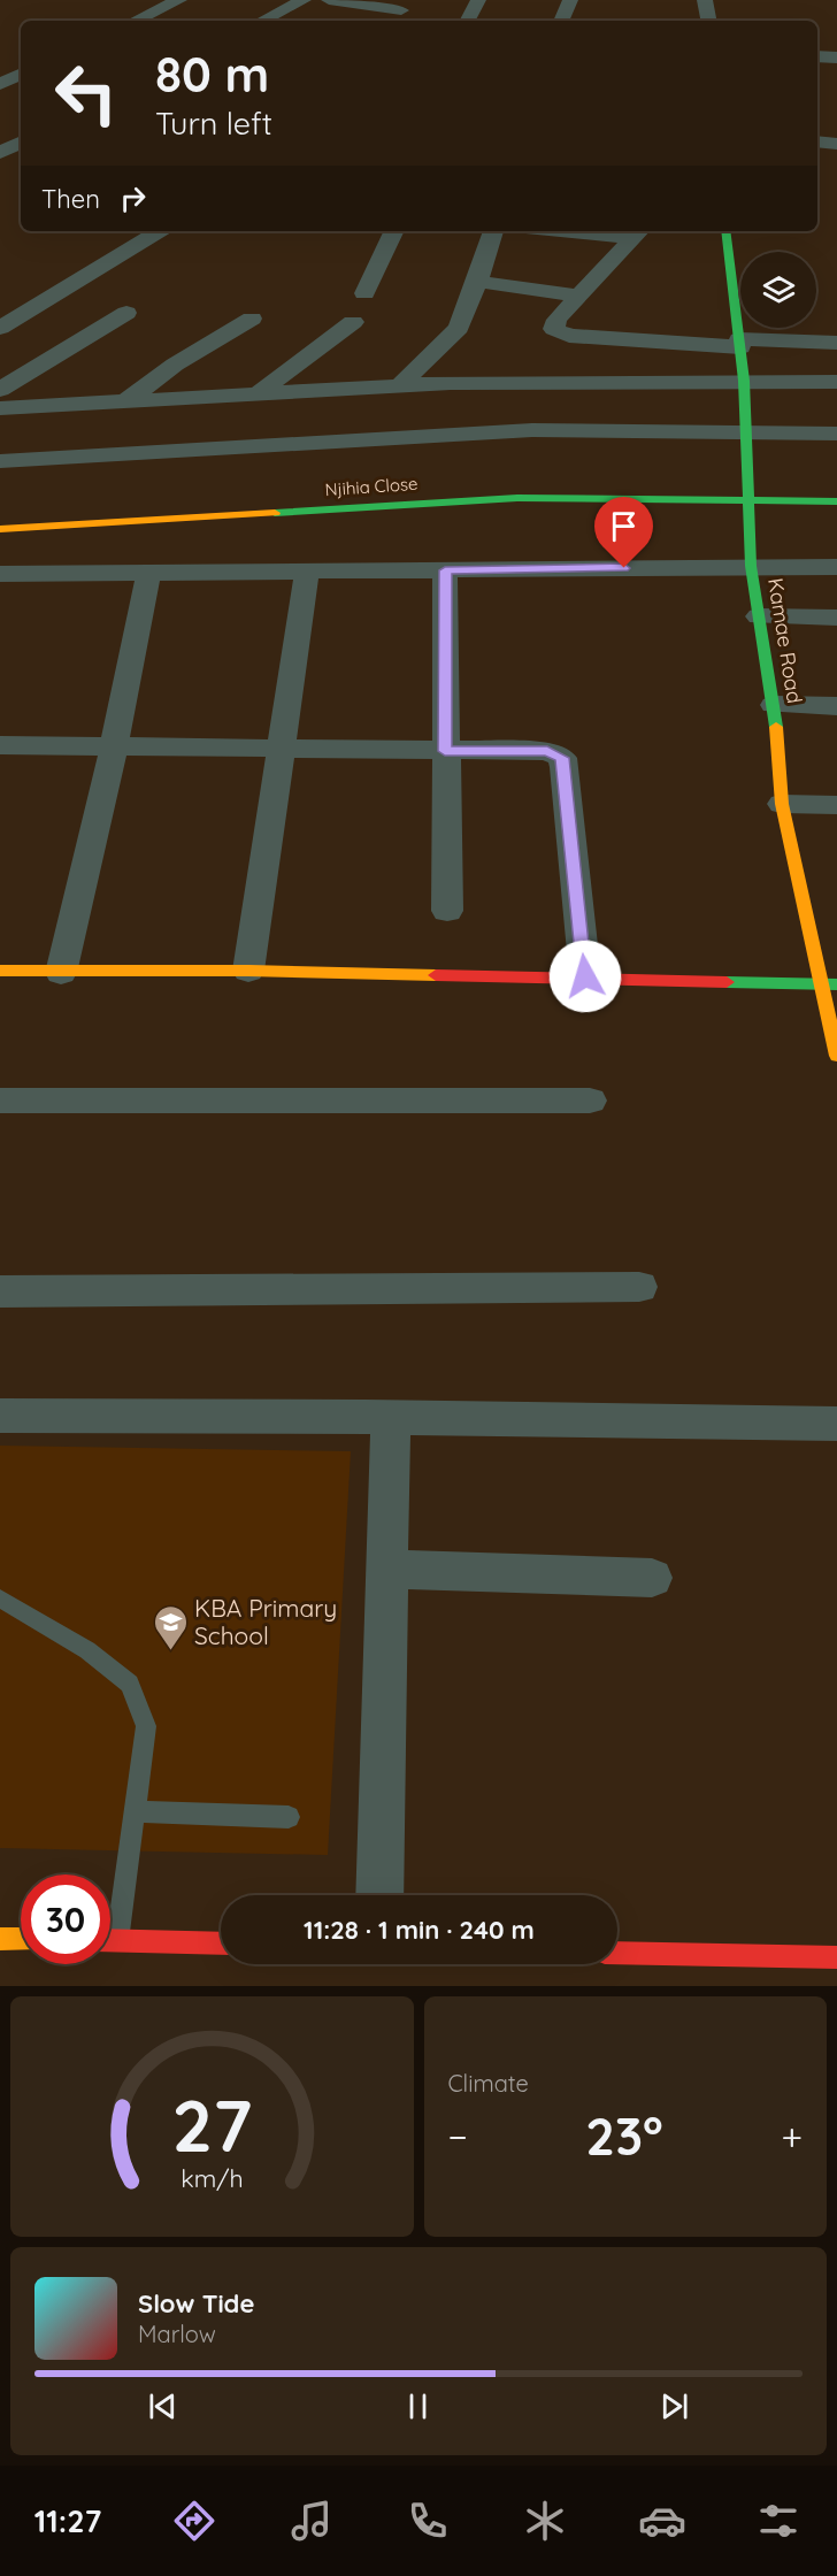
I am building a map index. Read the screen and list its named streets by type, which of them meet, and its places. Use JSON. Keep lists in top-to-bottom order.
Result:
{
  "streets": {
    "street": ["Njihia Close", "Kamae Road"]
  },
  "crossings": [
    ["Njihia Close", "Kamae Road"]
  ],
  "places": {
    "school or university": ["KBA Primary School"]
  },
  "page": {
    "turn": ["80 m", "Turn left"],
    "then": "Then",
    "limit": "30",
    "trip": "11:28 · 1 min · 240 m",
    "tile": "Climate",
    "heat": ["−", "23°", "+"],
    "song": ["Slow Tide", "Marlow"],
    "tabs": "11:27",
    "gauge": ["27", "km/h"]
  }
}
